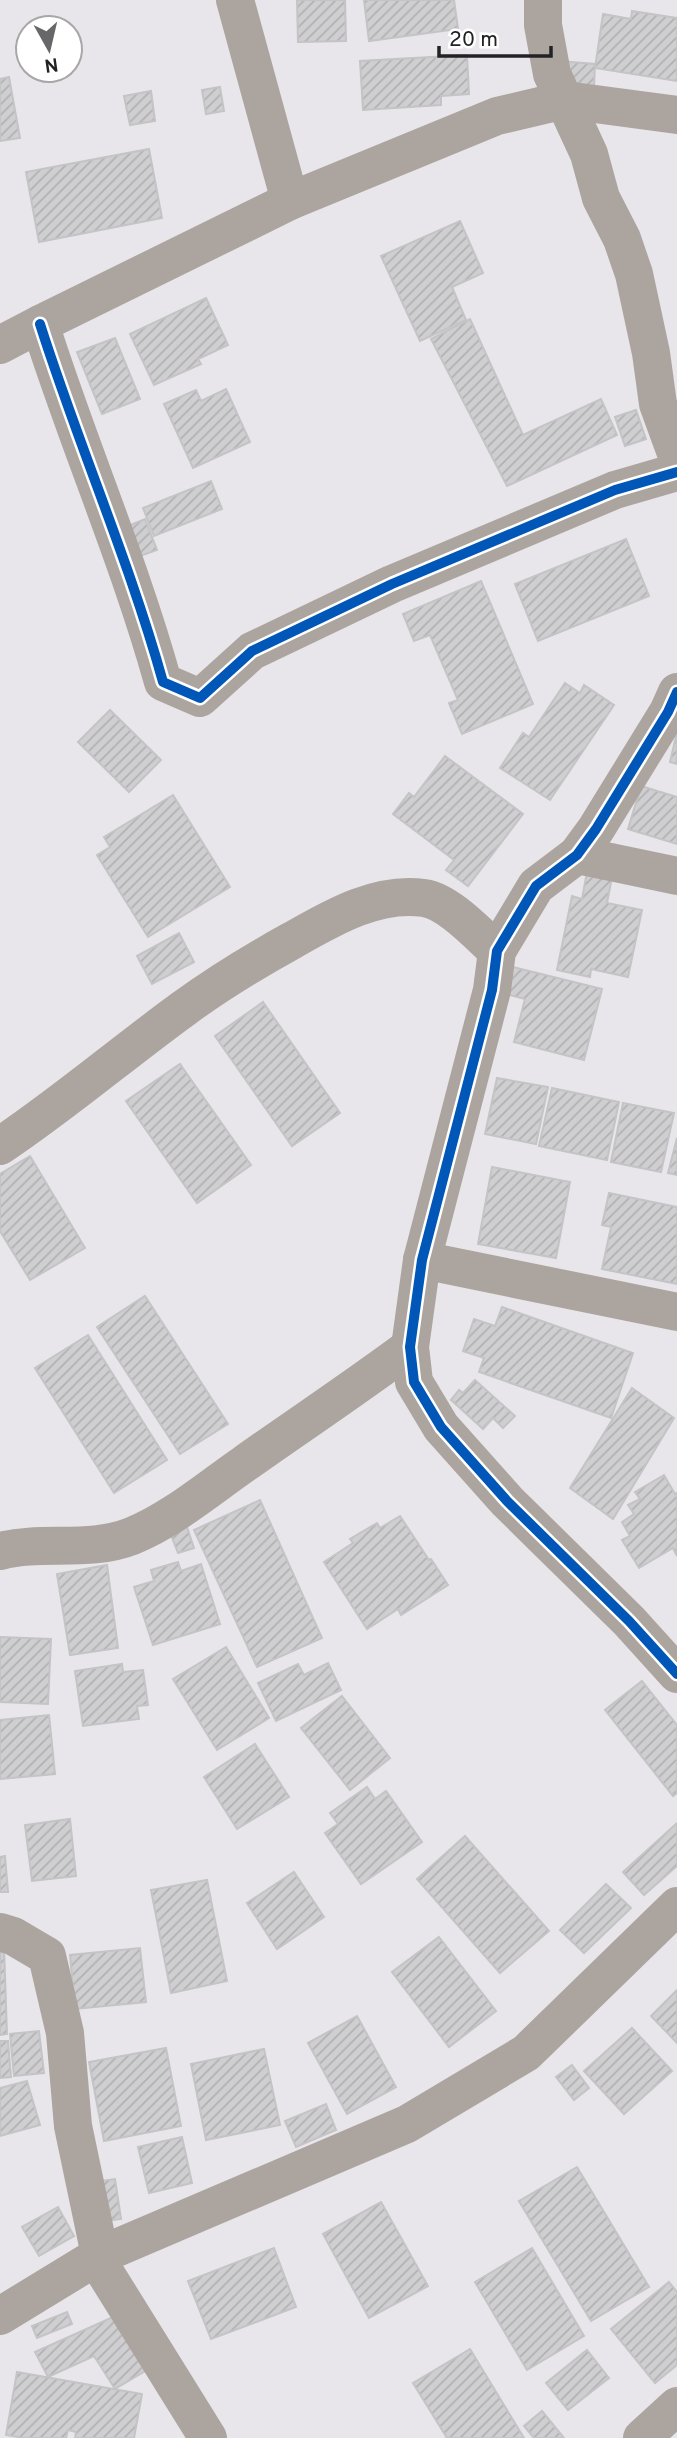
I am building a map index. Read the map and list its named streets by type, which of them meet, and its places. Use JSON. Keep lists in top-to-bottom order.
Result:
{
  "scale_bar": "20 m",
  "north": "bottom"
}
